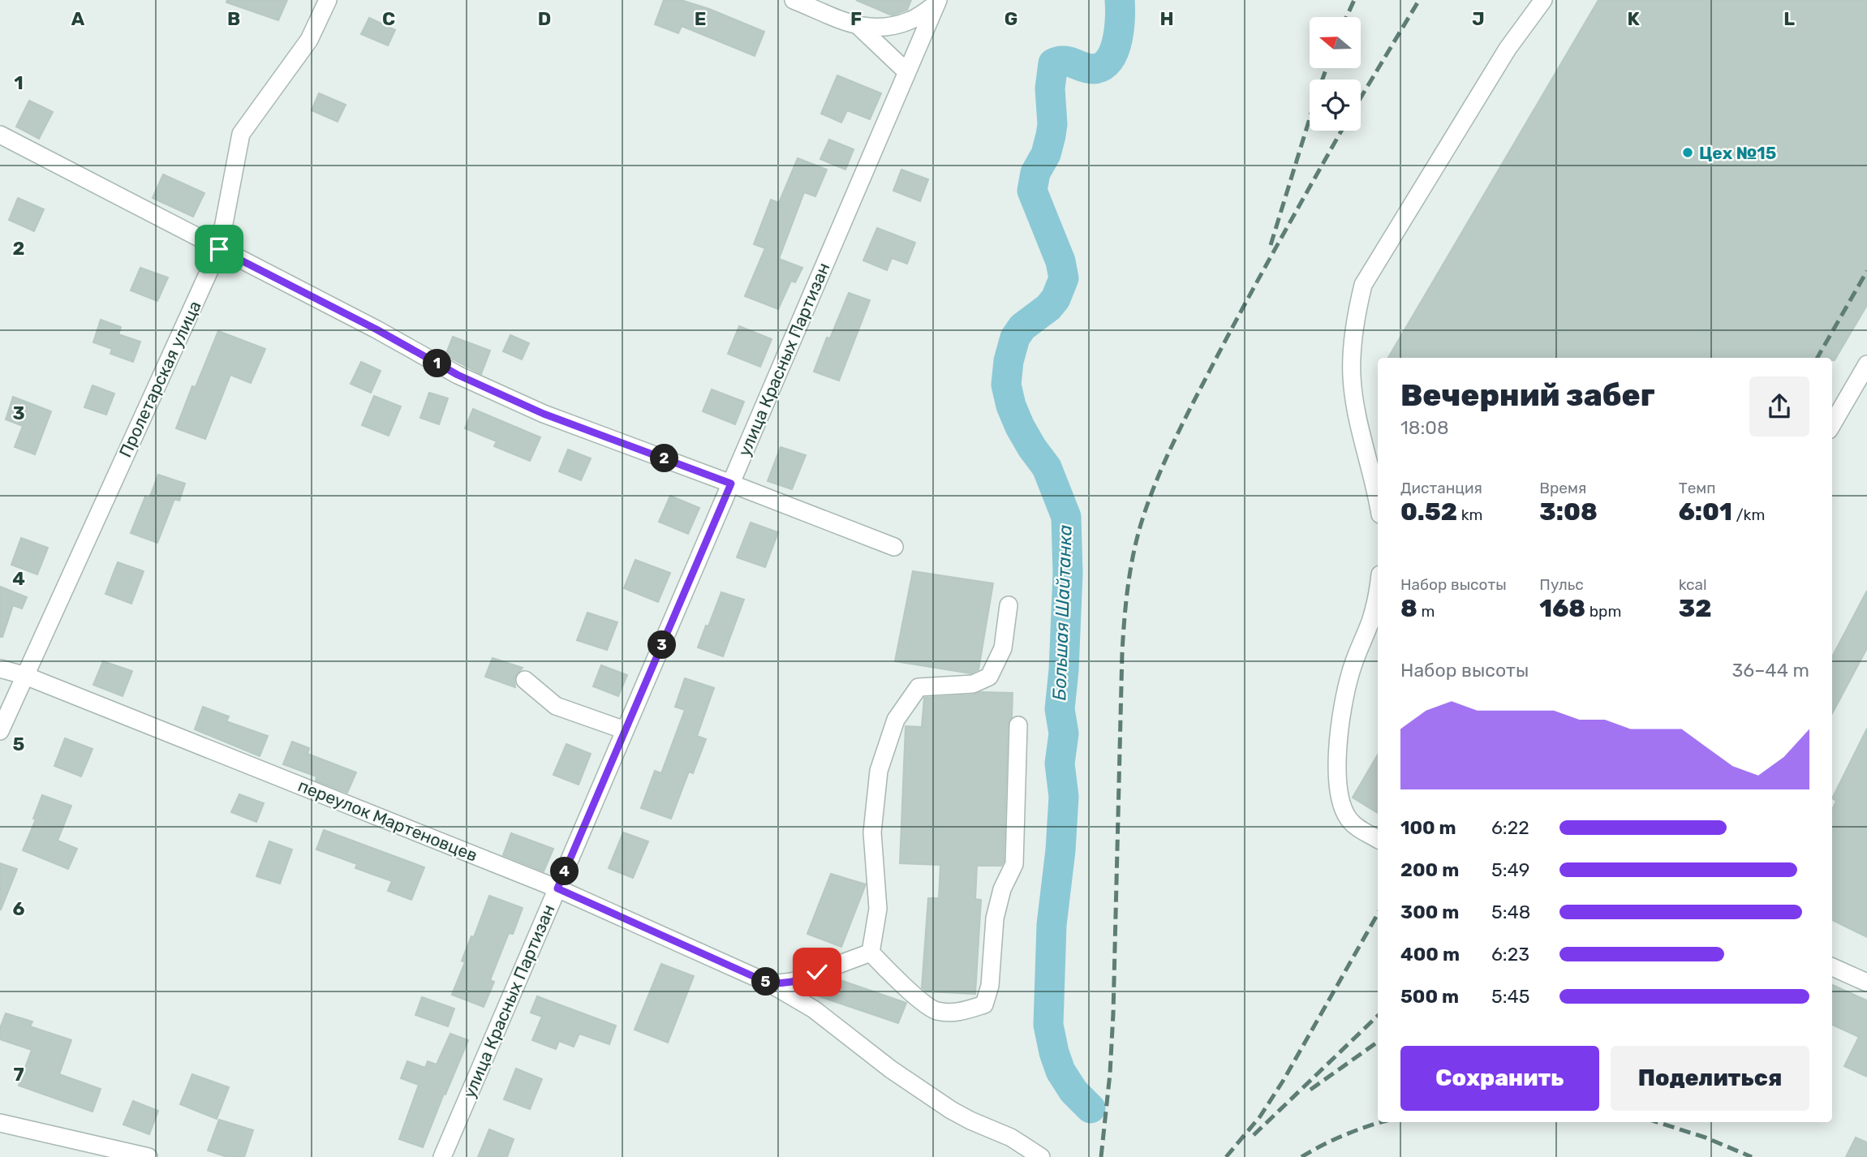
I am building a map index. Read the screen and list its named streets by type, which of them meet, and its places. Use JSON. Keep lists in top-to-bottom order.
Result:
{
  "streets": {
    "street": ["улица Красных Партизан", "Пролетарская улица", "переулок Мартеновцев"]
  },
  "crossings": [
    ["улица Красных Партизан", "переулок Мартеновцев"],
    ["Пролетарская улица", "переулок Мартеновцев"]
  ],
  "water": ["Большая Шайтанка"],
  "places": ["Цех №15"],
  "north": "left",
  "page": {
    "pins": [
      "1",
      "2",
      "3",
      "4",
      "5"
    ],
    "heading": ["Вечерний забег", "18:08"],
    "stats": [
      ["Дистанция", "0.52 km"],
      ["Время", "3:08"],
      ["Темп", "6:01 /km"],
      ["Набор высоты", "8 m"],
      ["Пульс", "168 bpm"],
      ["kcal", "32"]
    ],
    "chart": ["Набор высоты", "36–44 m"],
    "list": [
      {
        "name": "100 m",
        "note": "6:22"
      },
      {
        "name": "200 m",
        "note": "5:49"
      },
      {
        "name": "300 m",
        "note": "5:48"
      },
      {
        "name": "400 m",
        "note": "6:23"
      },
      {
        "name": "500 m",
        "note": "5:45"
      }
    ],
    "buttons": ["Сохранить", "Поделиться"]
  },
  "grid": {
    "columns": [
      "A",
      "B",
      "C",
      "D",
      "E",
      "F",
      "G",
      "H",
      "J",
      "K",
      "L"
    ],
    "rows": [
      "1",
      "2",
      "3",
      "4",
      "5",
      "6",
      "7"
    ]
  }
}
